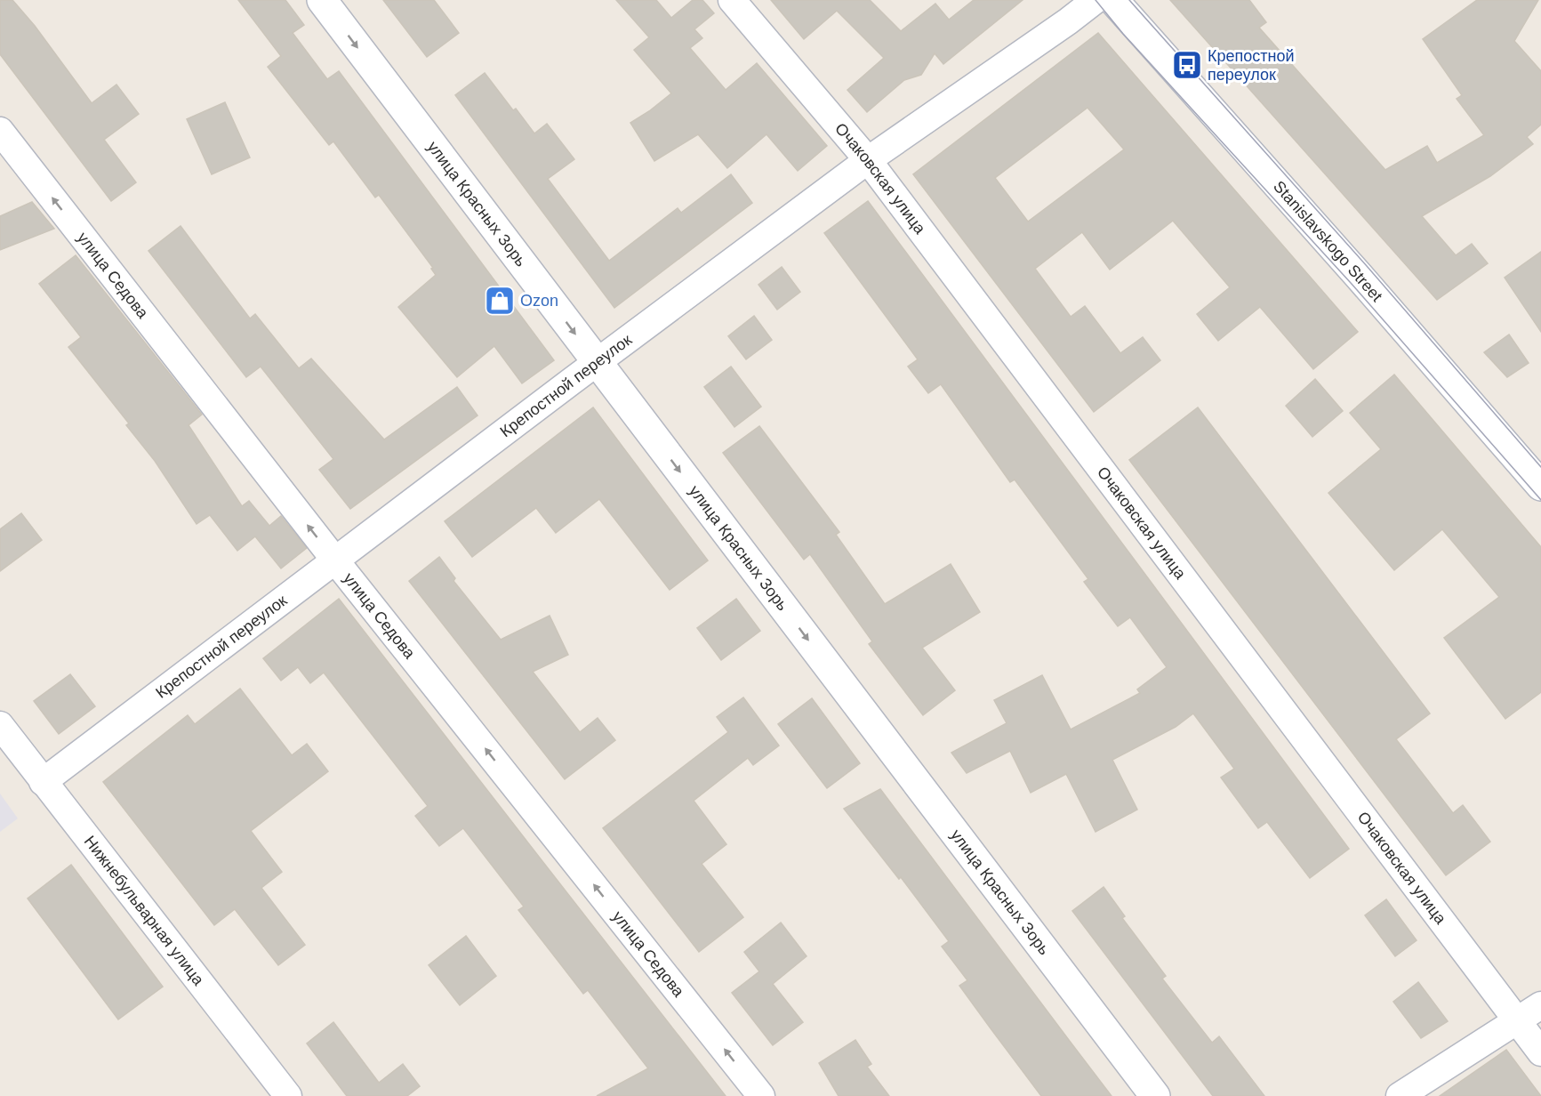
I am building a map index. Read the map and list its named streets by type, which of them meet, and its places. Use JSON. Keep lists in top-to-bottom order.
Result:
{
  "streets": {
    "street": [
      "Очаковская улица",
      "улица Красных Зорь",
      "Stanislavskogo Street",
      "улица Седова",
      "Крепостной переулок",
      "Нижнебульварная улица"
    ]
  },
  "crossings": [
    ["Очаковская улица", "Крепостной переулок"],
    ["улица Красных Зорь", "Крепостной переулок"],
    ["улица Седова", "Крепостной переулок"],
    ["Крепостной переулок", "Нижнебульварная улица"]
  ],
  "one_way": ["улица Красных Зорь", "улица Седова"],
  "places": {
    "bus stop": ["Крепостной переулок"],
    "shop": ["Ozon"]
  }
}
